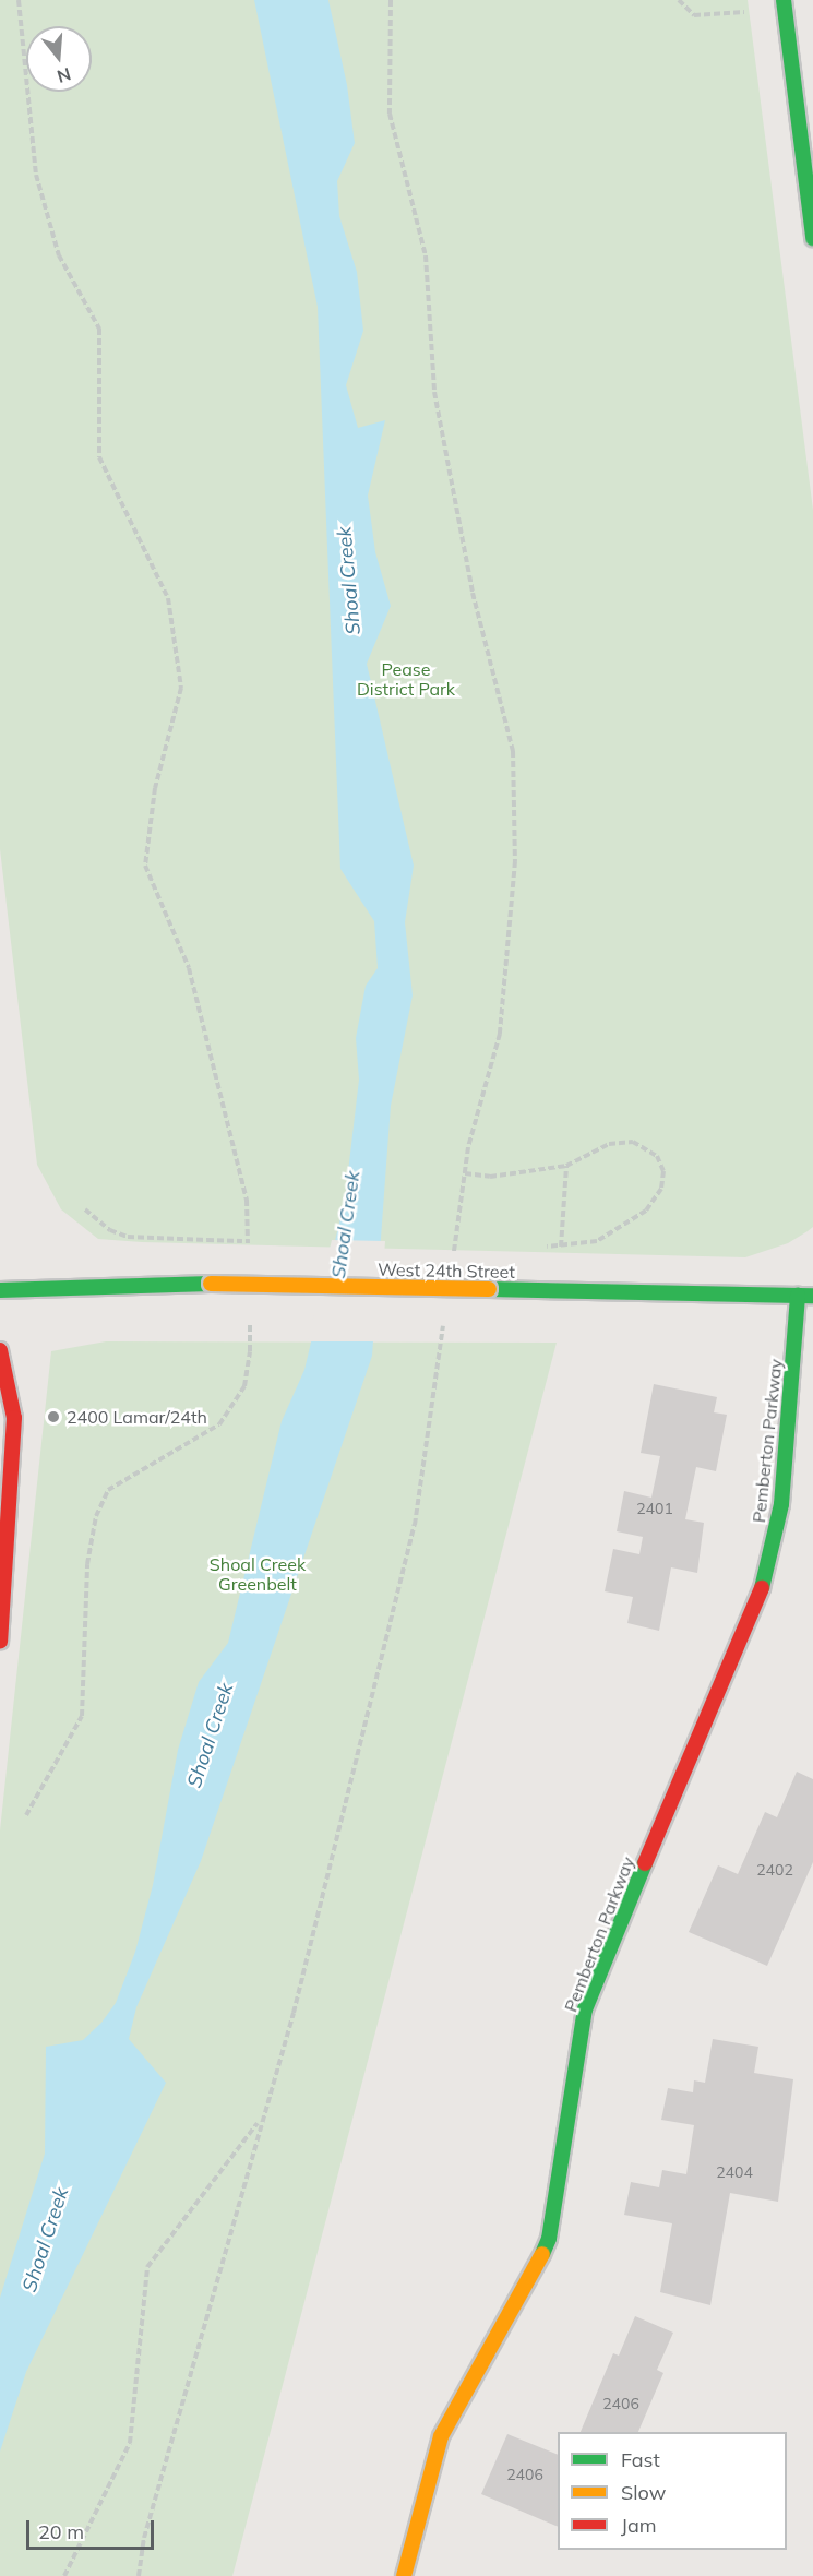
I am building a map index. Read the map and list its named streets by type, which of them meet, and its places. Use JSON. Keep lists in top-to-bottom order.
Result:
{
  "streets": {
    "street": ["West 24th Street", "Pemberton Parkway"]
  },
  "crossings": [
    ["West 24th Street", "Pemberton Parkway"]
  ],
  "water": ["Shoal Creek"],
  "parks": ["Pease District Park", "Shoal Creek Greenbelt"],
  "places": ["2400 Lamar/24th"],
  "house_numbers": [
    "2401",
    "2402",
    "2404",
    "2406",
    "2406"
  ],
  "legend": ["Fast", "Slow", "Jam"],
  "scale_bar": "20 m",
  "north": "bottom"
}
